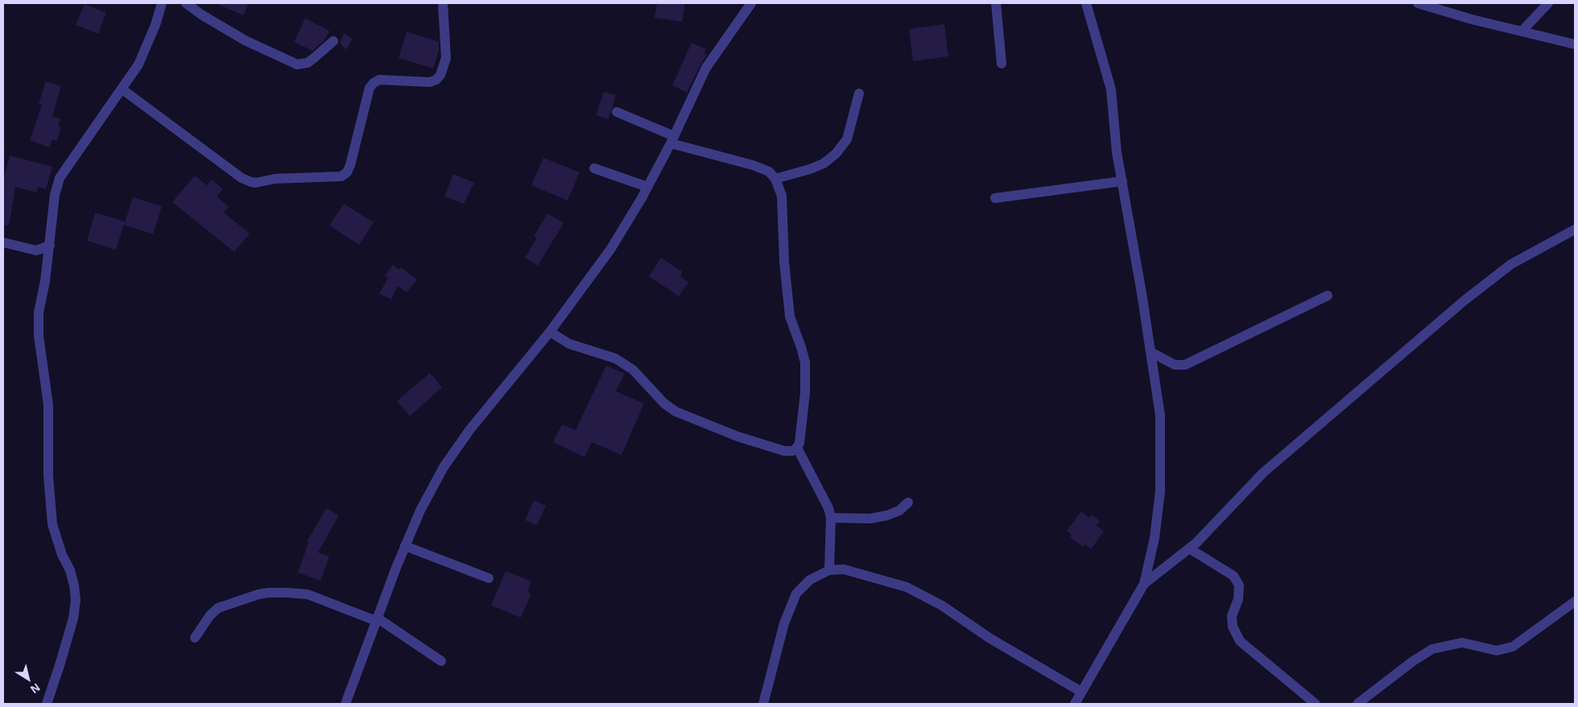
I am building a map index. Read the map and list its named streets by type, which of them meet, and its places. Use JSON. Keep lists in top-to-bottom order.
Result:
{
  "north": "bottom right"
}
